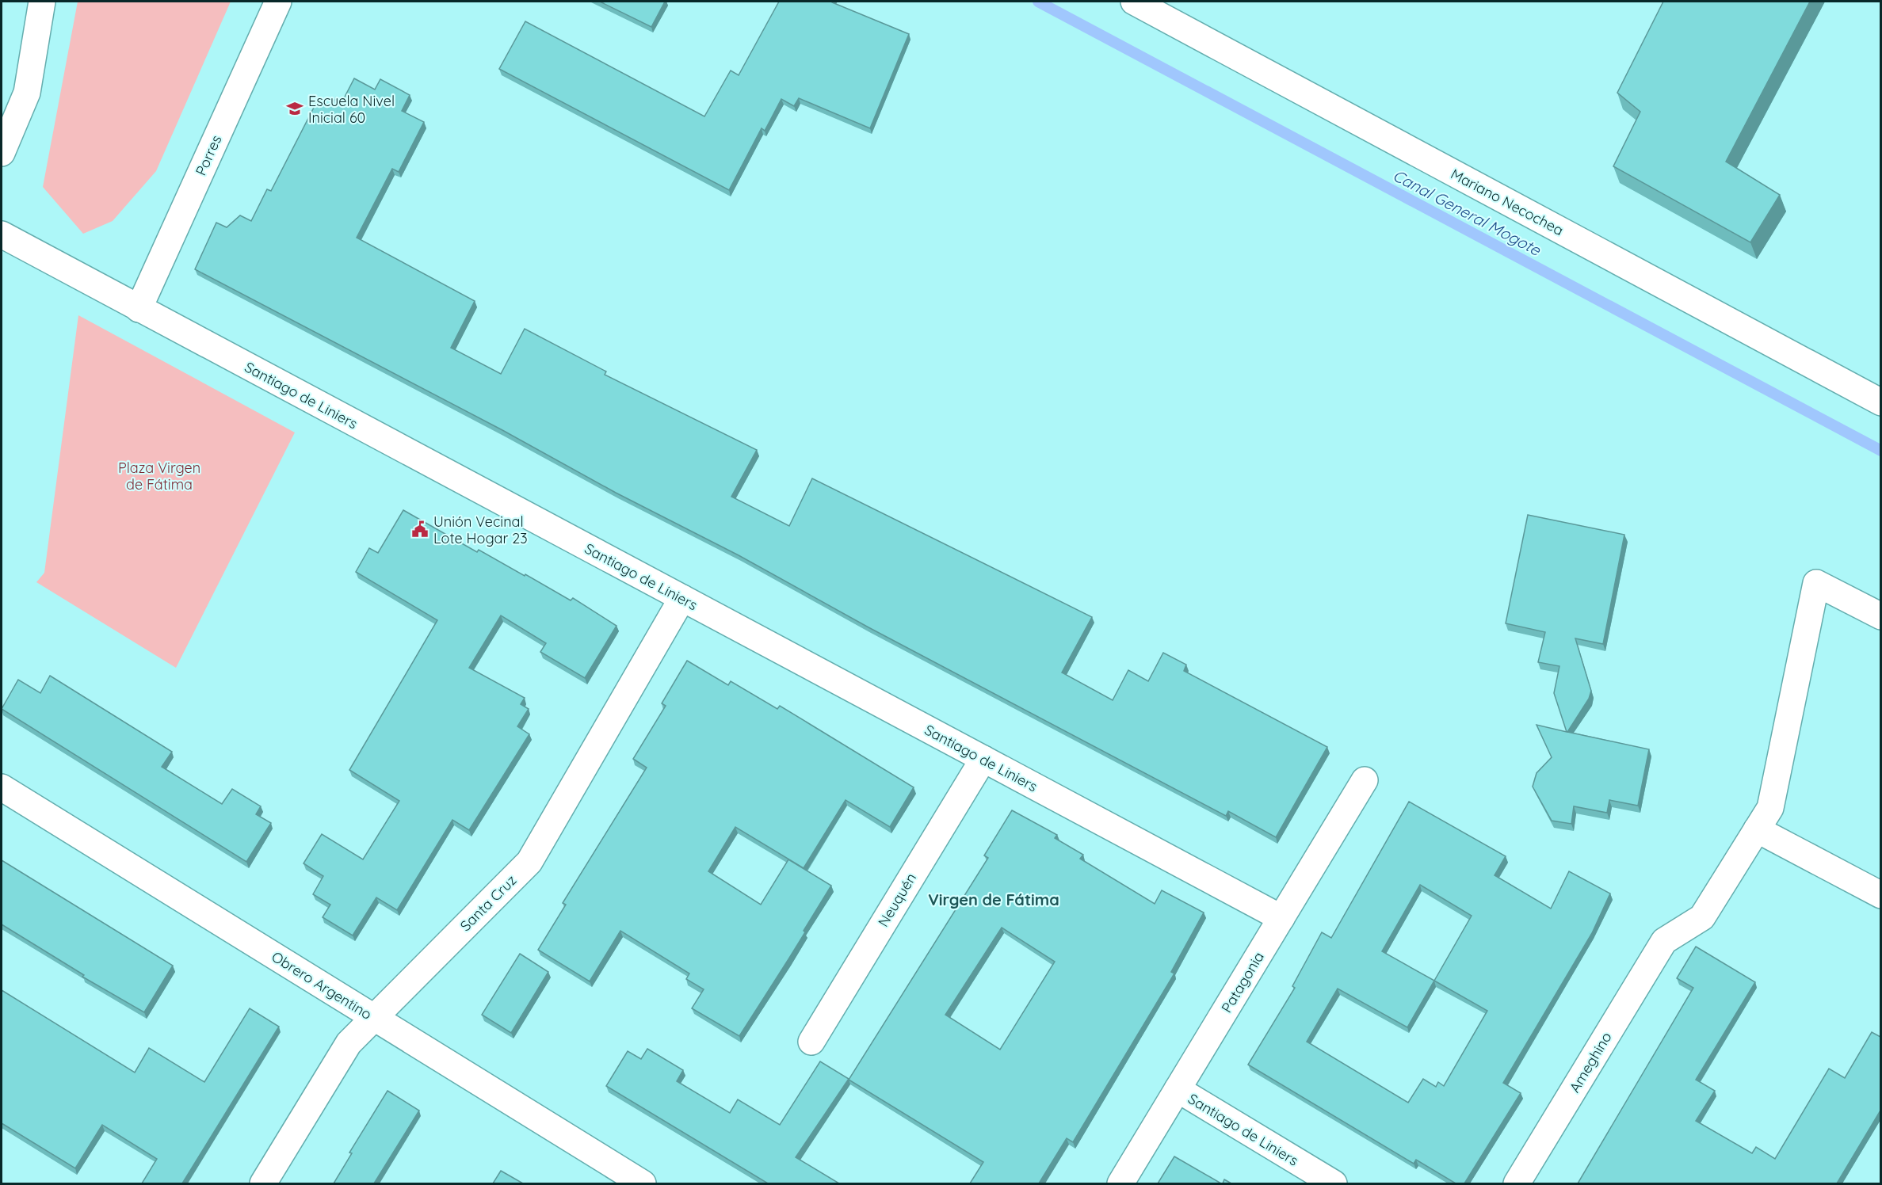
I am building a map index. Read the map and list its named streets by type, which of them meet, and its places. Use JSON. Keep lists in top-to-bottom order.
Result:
{
  "streets": {
    "street": [
      "Porres",
      "Mariano Necochea",
      "Santiago de Liniers",
      "Neuquén",
      "Santa Cruz",
      "Patagonia",
      "Obrero Argentino",
      "Ameghino"
    ]
  },
  "crossings": [
    ["Porres", "Santiago de Liniers"],
    ["Santiago de Liniers", "Neuquén"],
    ["Santiago de Liniers", "Santa Cruz"],
    ["Santiago de Liniers", "Patagonia"],
    ["Santa Cruz", "Obrero Argentino"]
  ],
  "districts": ["Virgen de Fátima"],
  "water": ["Canal General Mogote"],
  "parks": ["Plaza Virgen de Fátima"],
  "places": {
    "school or university": ["Escuela Nivel Inicial 60"],
    "public building": ["Unión Vecinal Lote Hogar 23"]
  }
}
